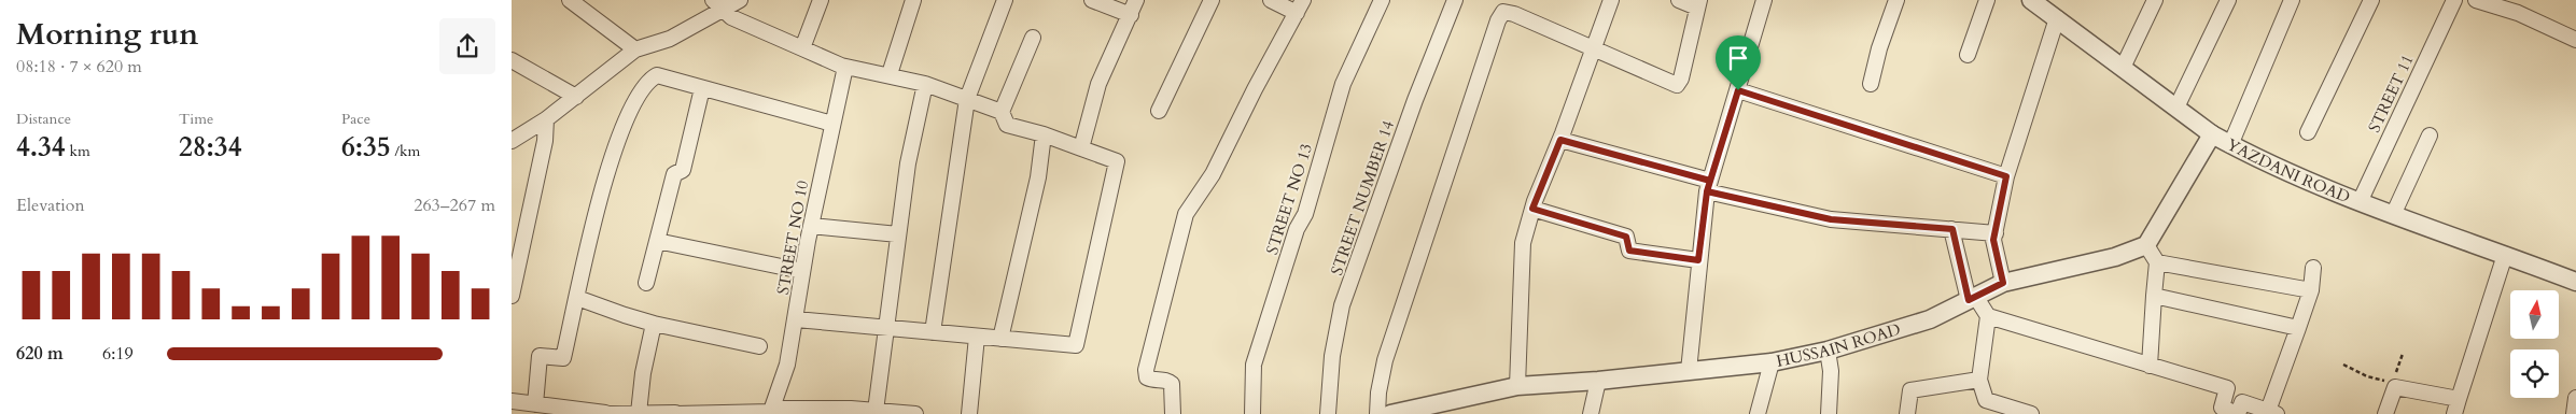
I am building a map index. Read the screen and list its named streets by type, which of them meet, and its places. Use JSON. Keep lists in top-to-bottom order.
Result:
{
  "streets": {
    "street": [
      "STREET 11",
      "YAZDANI ROAD",
      "STREET NUMBER 14",
      "STREET NO 13",
      "STREET NO 10",
      "HUSSAIN ROAD"
    ]
  },
  "crossings": [
    ["STREET 11", "YAZDANI ROAD"]
  ],
  "north": "top",
  "page": {
    "heading": ["Morning run", "08:18 · 7 × 620 m"],
    "stats": [
      ["Distance", "4.34 km"],
      ["Time", "28:34"],
      ["Pace", "6:35 /km"]
    ],
    "chart": ["Elevation", "263–267 m"],
    "list": [
      {
        "name": "620 m",
        "note": "6:19"
      }
    ]
  }
}
